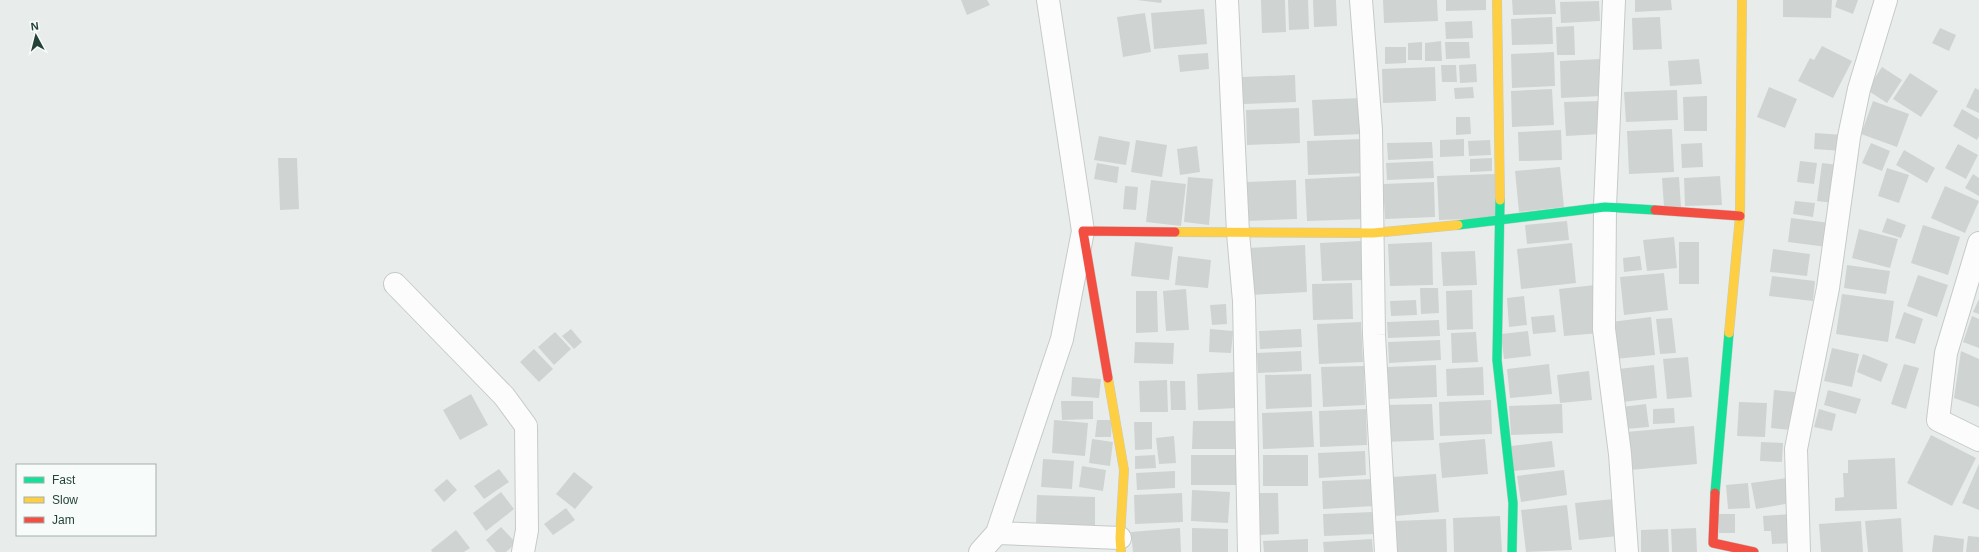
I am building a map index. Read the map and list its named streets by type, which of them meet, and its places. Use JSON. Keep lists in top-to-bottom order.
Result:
{
  "legend": ["Fast", "Slow", "Jam"],
  "north": "top"
}
